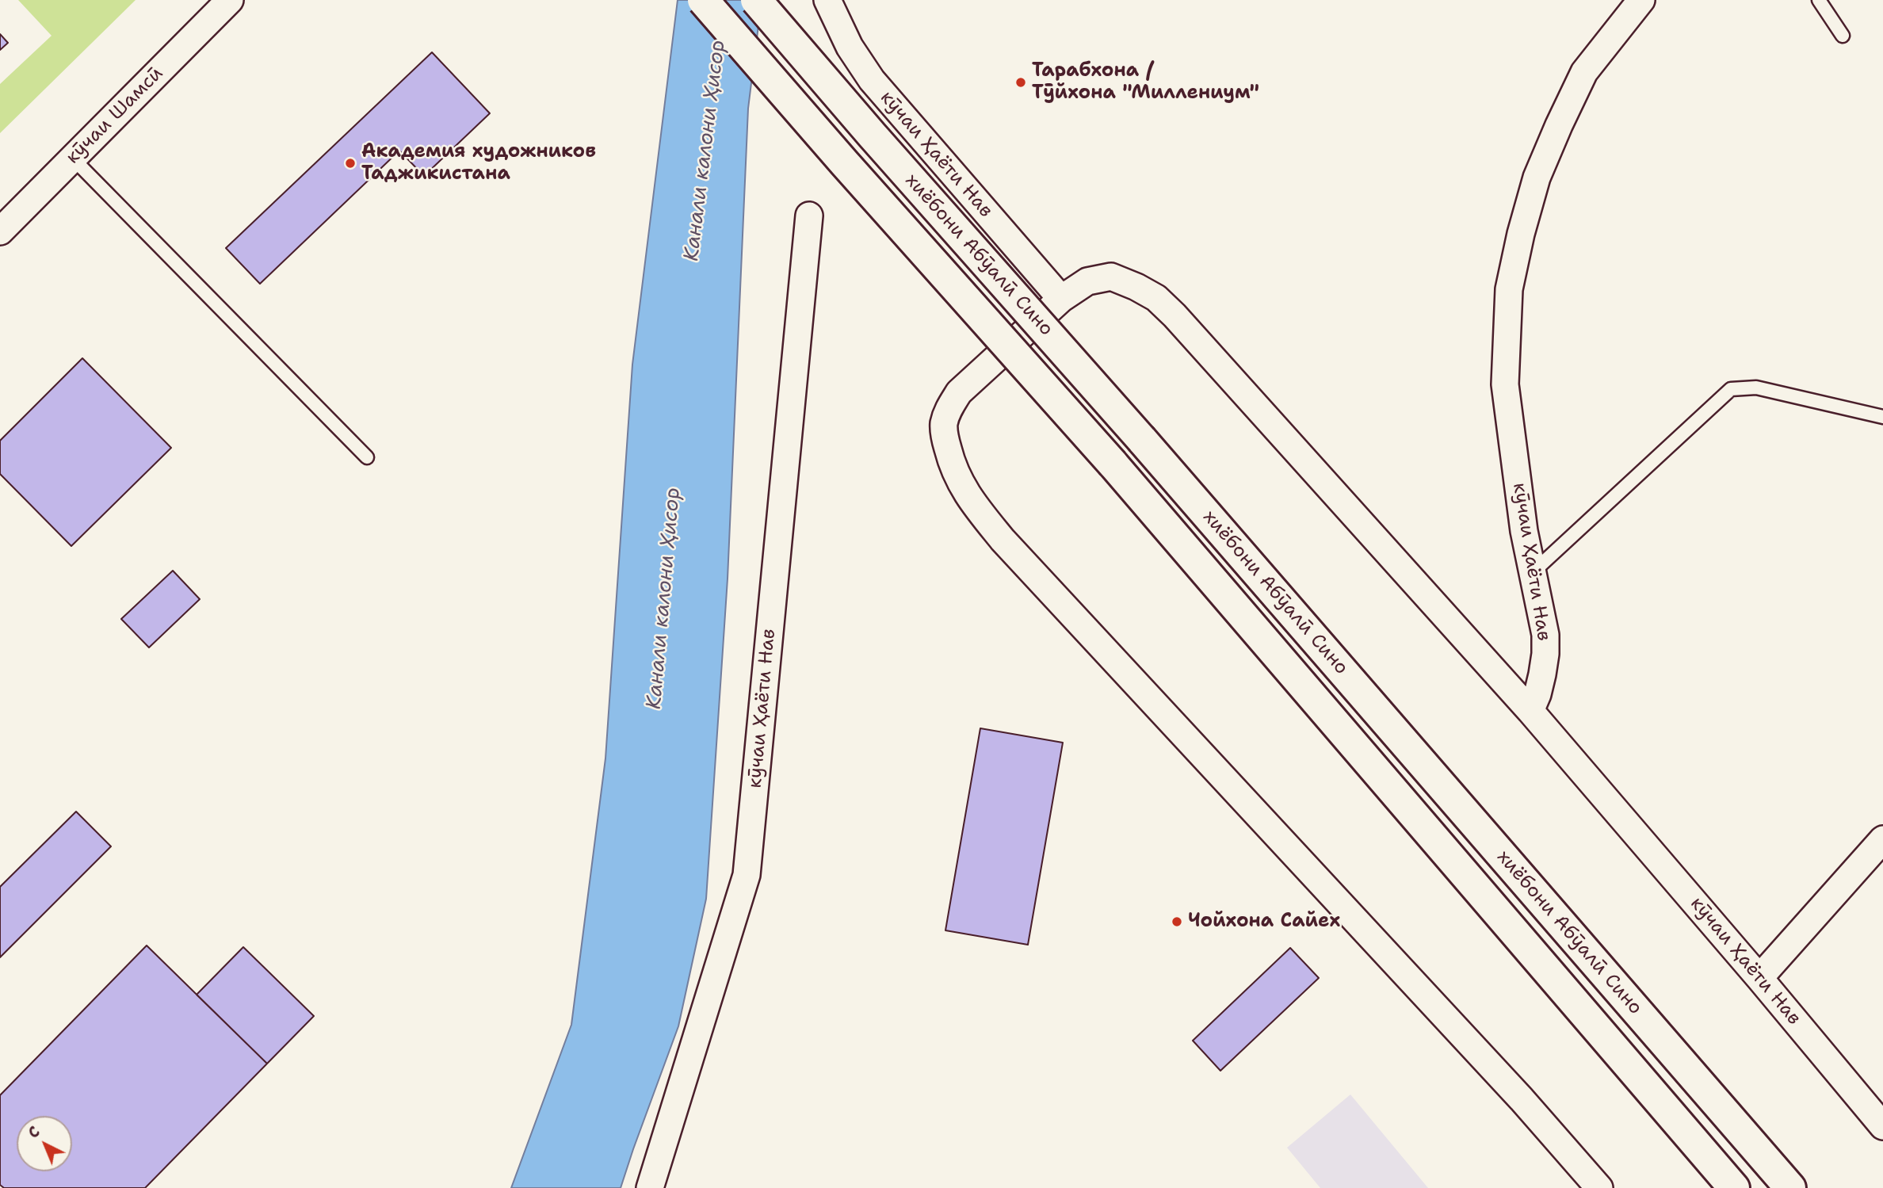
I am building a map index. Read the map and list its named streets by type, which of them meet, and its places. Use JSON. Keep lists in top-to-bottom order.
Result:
{
  "streets": {
    "main road": ["хиёбони Абӯалӣ Сино"],
    "street": ["кӯчаи Шамсӣ", "кӯчаи Ҳаёти Нав"]
  },
  "water": ["Канали калони Ҳисор"],
  "places": ["Тарабхона / Тӯйхона \"Миллениум\"", "Академия художников Таджикистана", "Чойхона Сайех"],
  "north": "top left"
}
